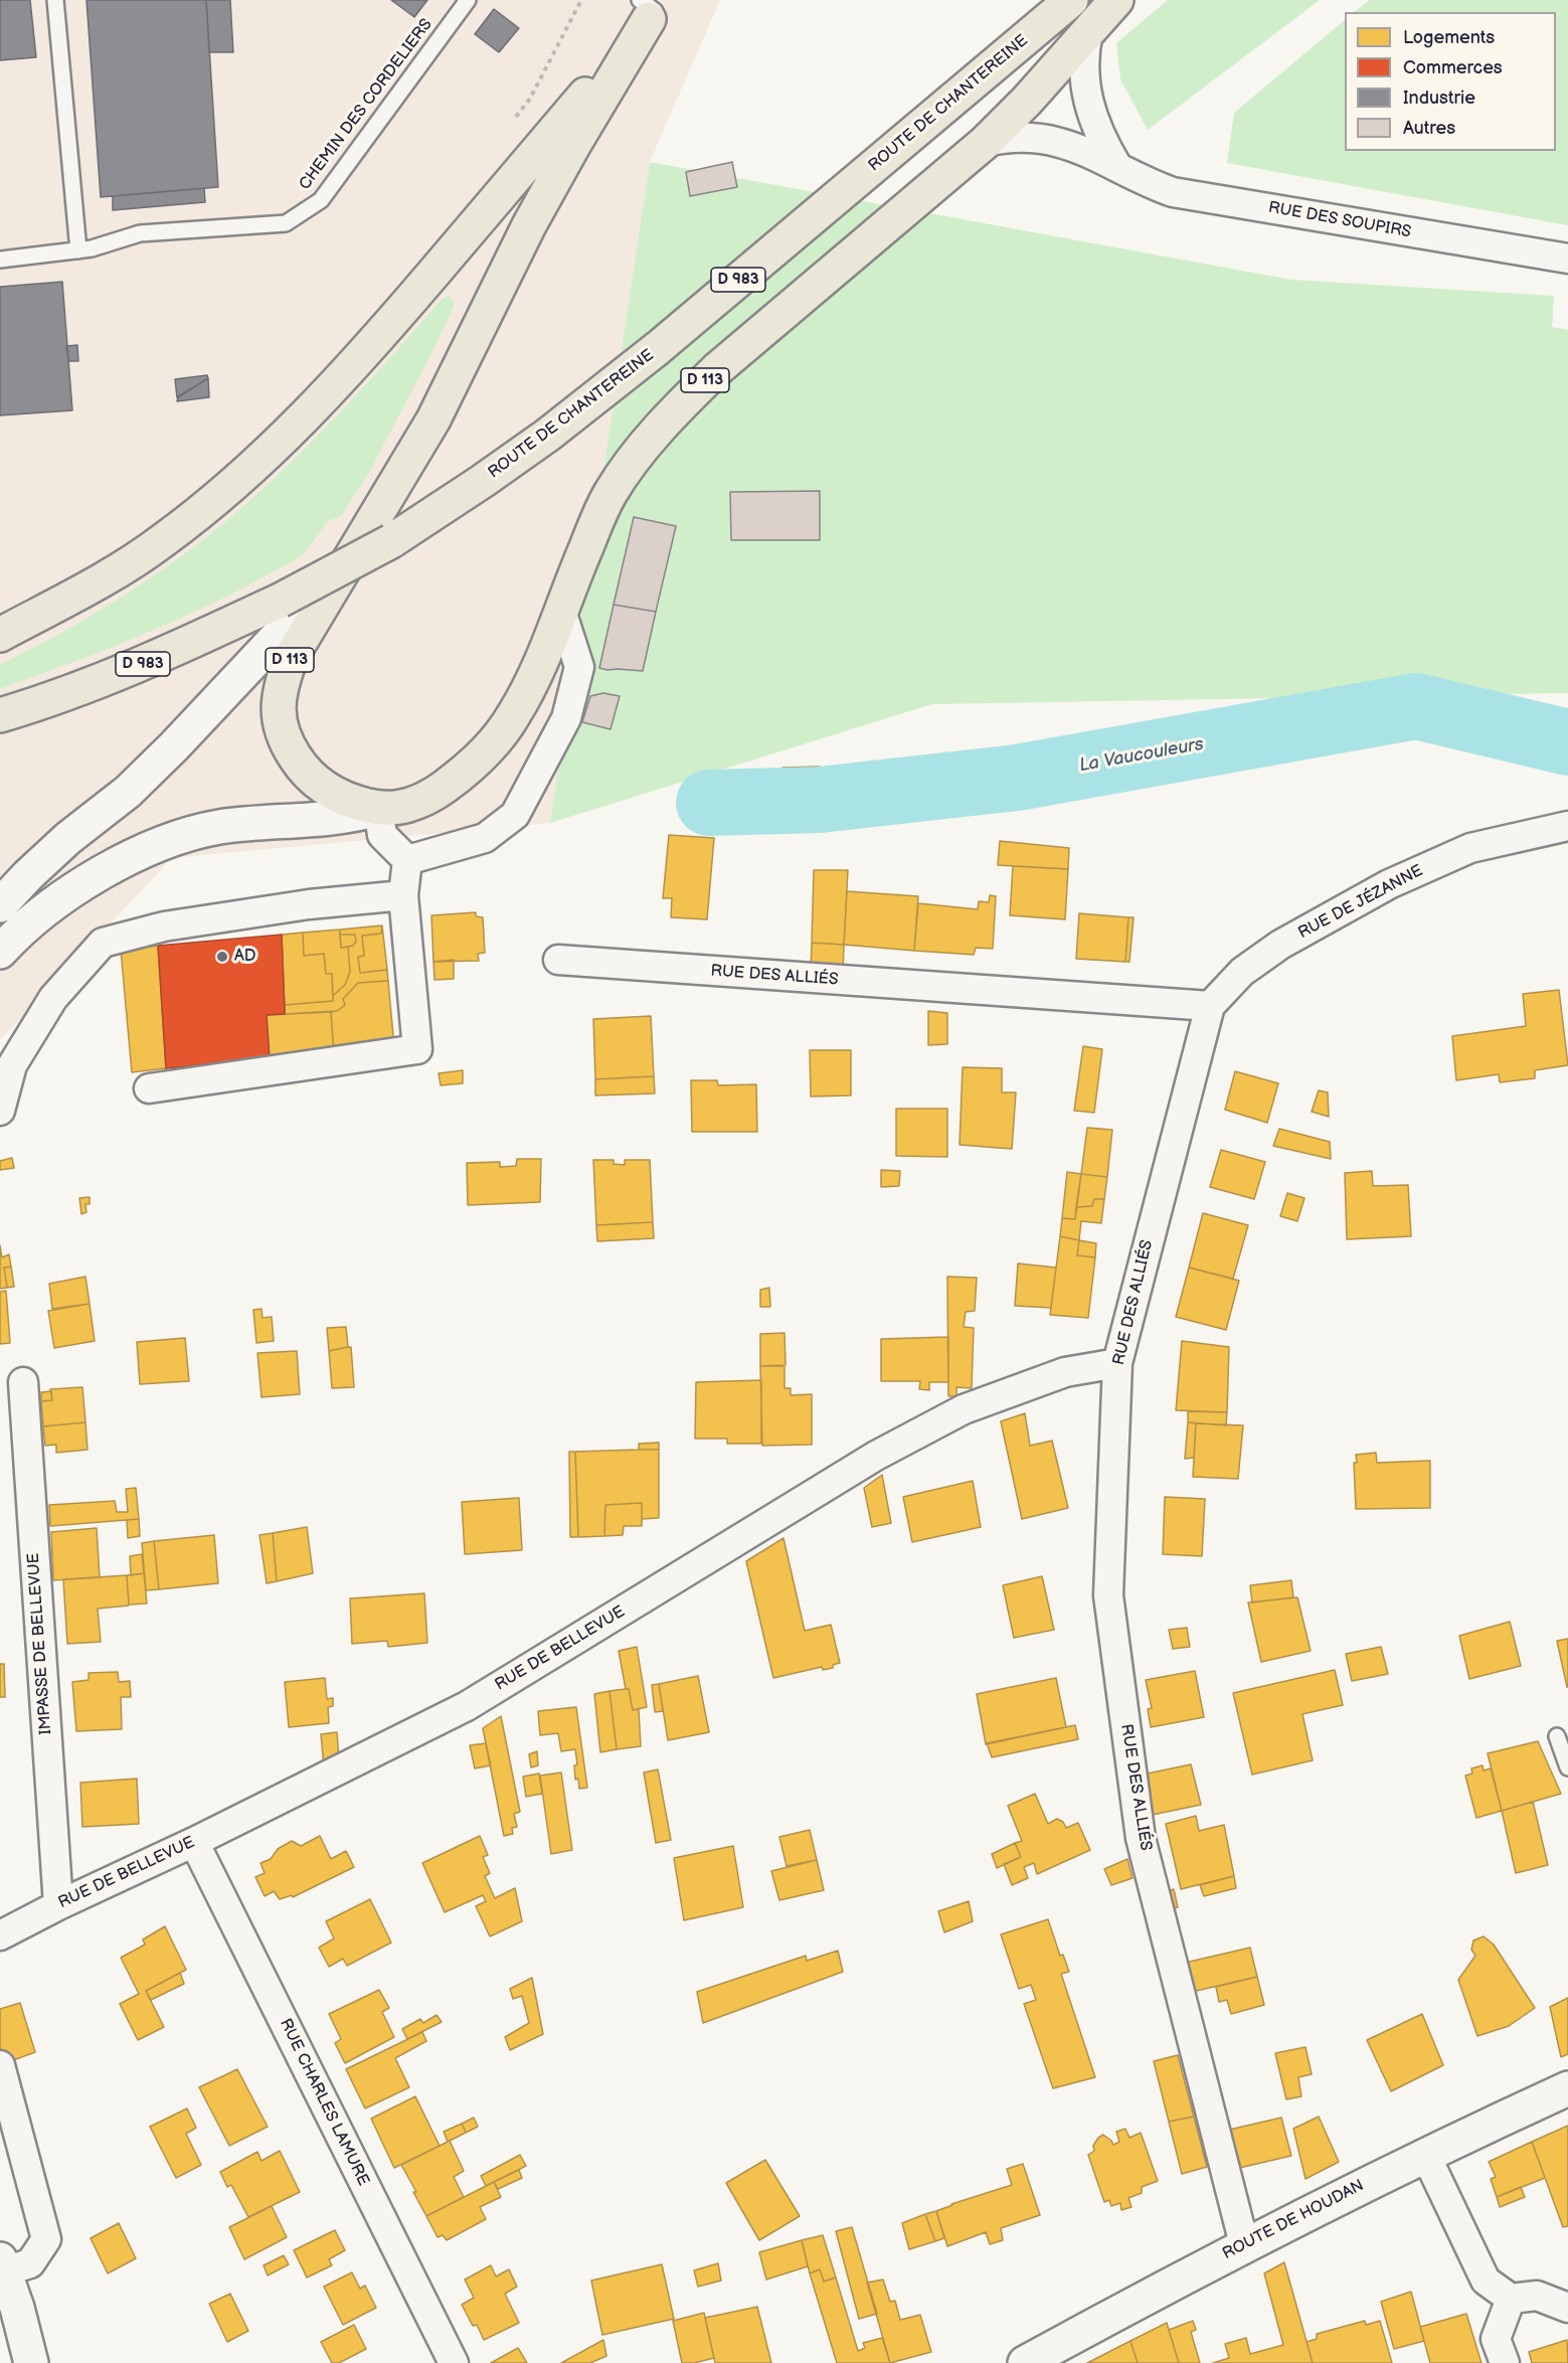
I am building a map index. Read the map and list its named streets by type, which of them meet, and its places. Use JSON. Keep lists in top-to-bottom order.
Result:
{
  "streets": {
    "main road": [
      "ROUTE DE CHANTEREINE",
      "D 983",
      "D 113",
      "ROUTE DE HOUDAN"
    ],
    "street": [
      "RUE DES SOUPIRS",
      "RUE DE JÉZANNE",
      "RUE DES ALLIÉS",
      "IMPASSE DE BELLEVUE",
      "RUE DE BELLEVUE",
      "RUE CHARLES LAMURE"
    ],
    "lane": ["CHEMIN DES CORDELIERS"]
  },
  "crossings": [
    ["RUE DES SOUPIRS", "D 113"],
    ["RUE DE JÉZANNE", "RUE DES ALLIÉS"],
    ["RUE DES ALLIÉS", "RUE DE BELLEVUE"],
    ["RUE DES ALLIÉS", "ROUTE DE HOUDAN"],
    ["IMPASSE DE BELLEVUE", "RUE DE BELLEVUE"],
    ["RUE DE BELLEVUE", "RUE CHARLES LAMURE"]
  ],
  "water": ["La Vaucouleurs"],
  "places": ["AD"],
  "legend": [
    "Logements",
    "Commerces",
    "Industrie",
    "Autres"
  ]
}
